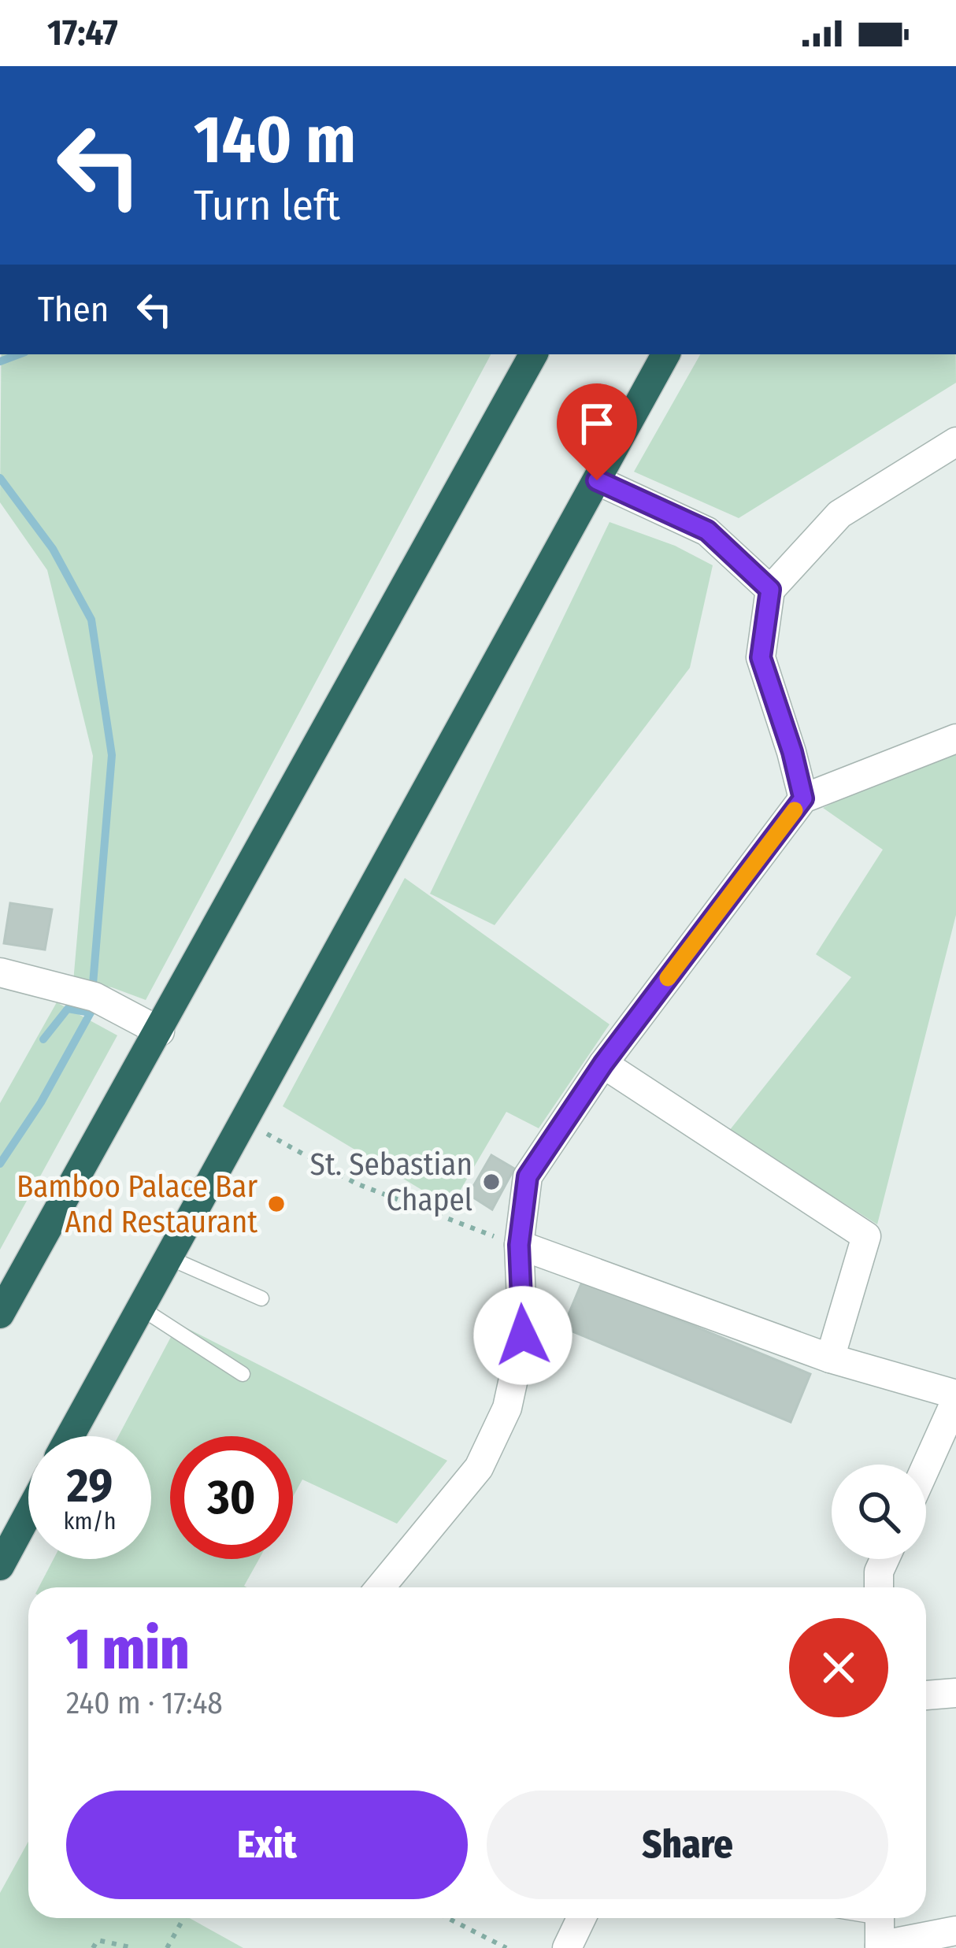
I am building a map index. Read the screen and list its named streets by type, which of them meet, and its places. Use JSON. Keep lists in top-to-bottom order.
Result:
{
  "places": ["St. Sebastian Chapel", "Bamboo Palace Bar And Restaurant"],
  "page": {
    "status": "17:47",
    "turn": ["140 m", "Turn left"],
    "then": "Then",
    "speed": "29 km/h",
    "limit": "30",
    "heading": ["1 min", "240 m · 17:48"],
    "buttons": ["Exit", "Share"]
  }
}
